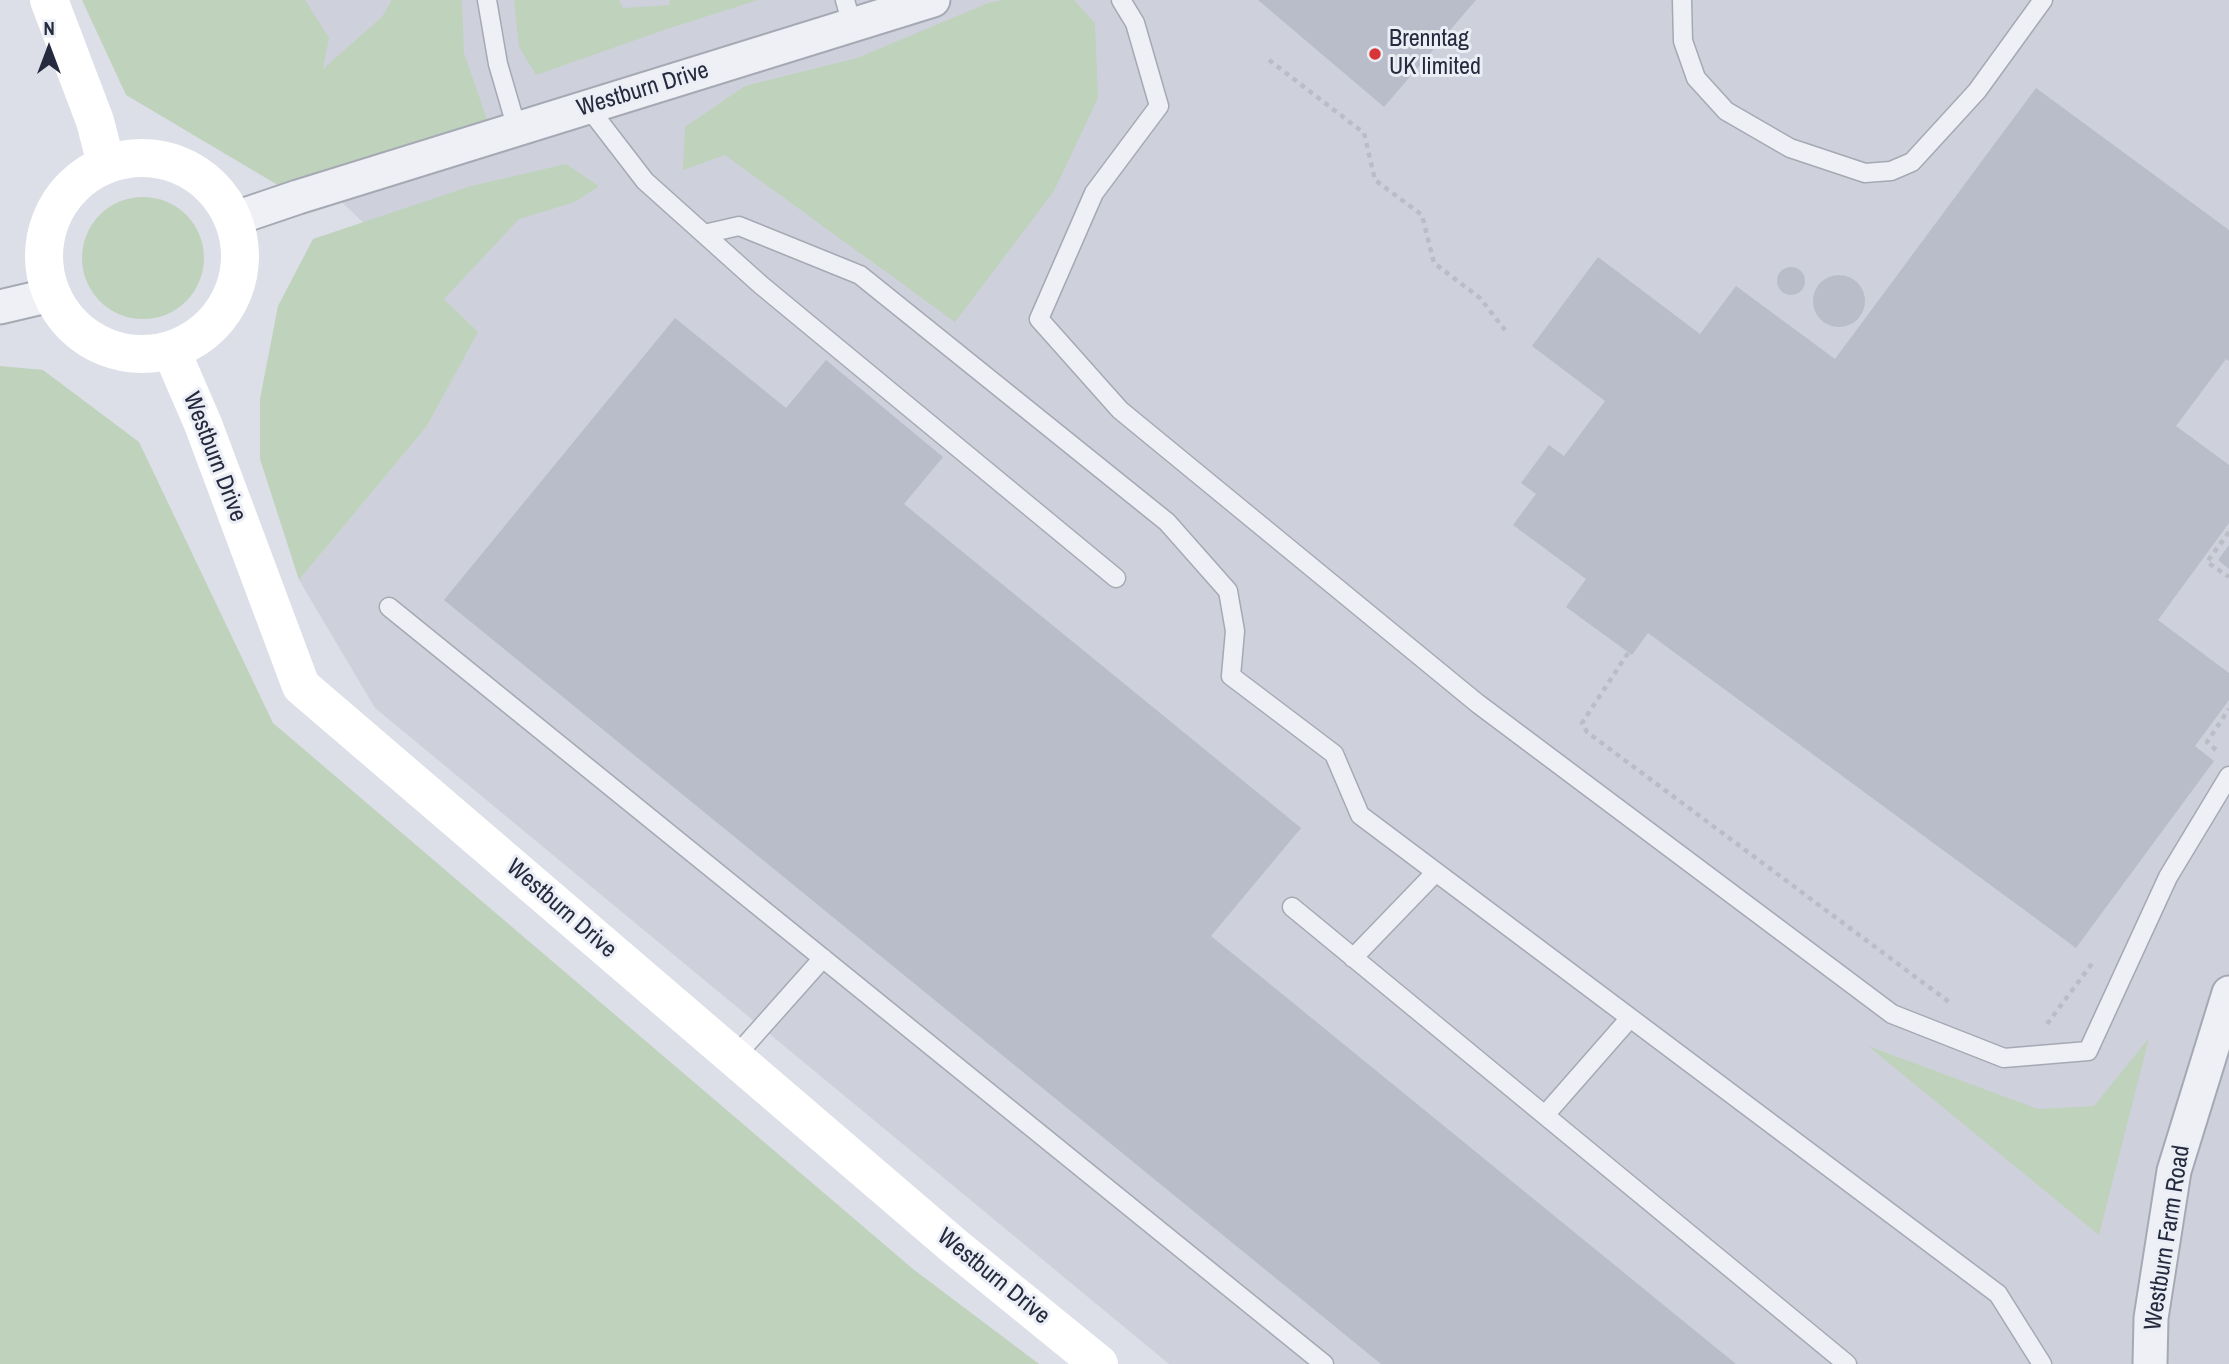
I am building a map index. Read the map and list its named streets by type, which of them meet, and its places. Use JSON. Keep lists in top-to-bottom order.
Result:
{
  "streets": {
    "street": ["Westburn Drive", "Westburn Farm Road"]
  },
  "places": ["Brenntag UK limited"],
  "north": "top"
}
